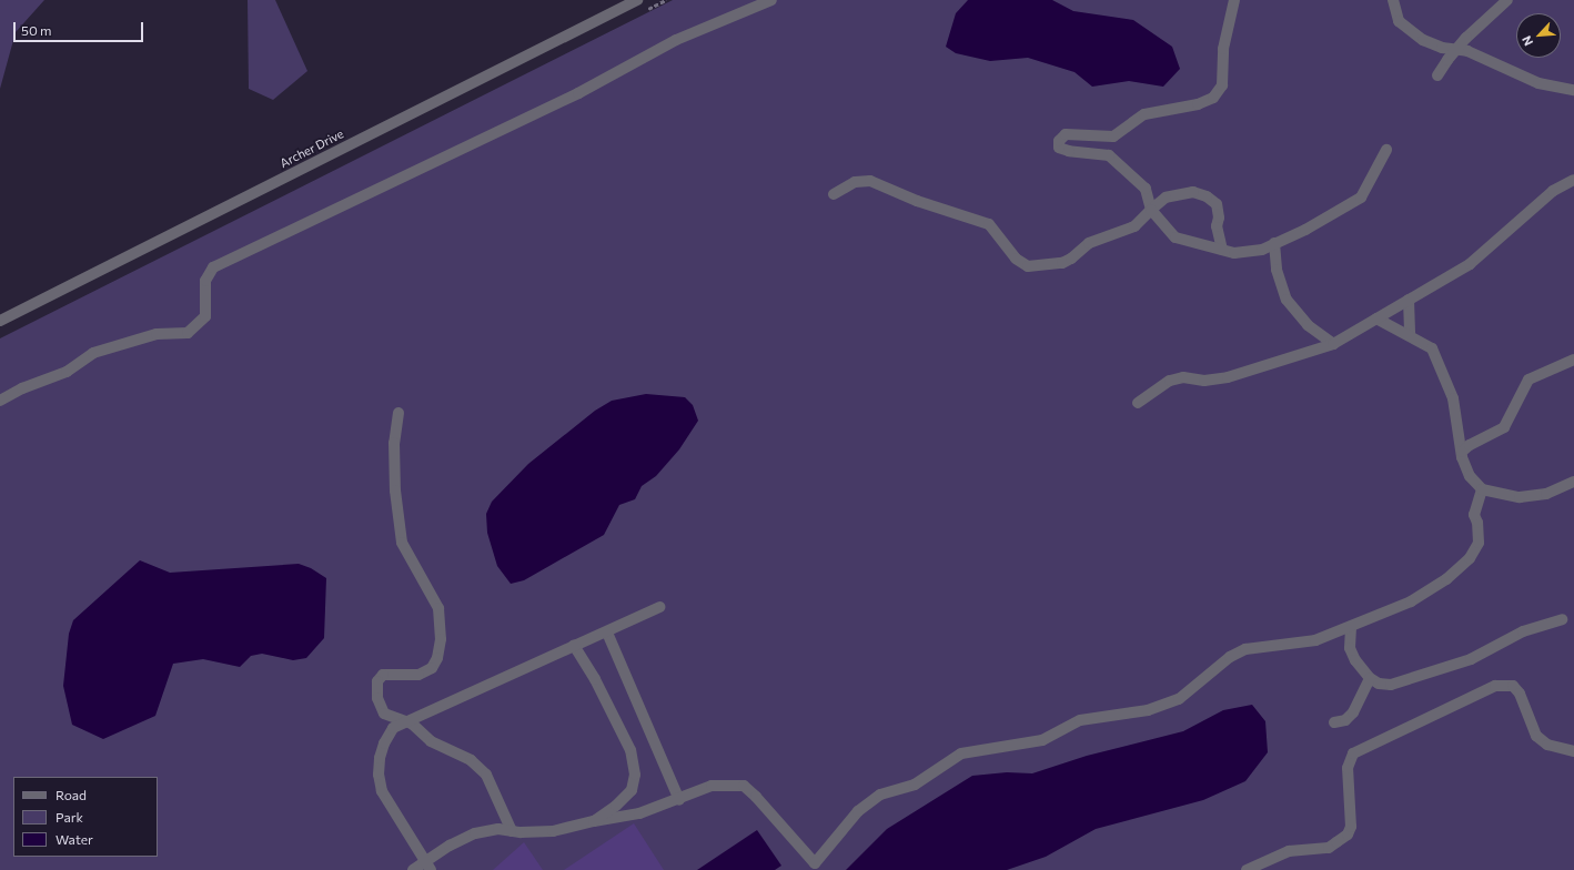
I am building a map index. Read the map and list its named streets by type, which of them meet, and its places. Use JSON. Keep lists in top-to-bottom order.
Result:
{
  "streets": {
    "street": ["Archer Drive"]
  },
  "legend": ["Road", "Park", "Water"],
  "scale_bar": "50 m",
  "north": "bottom left"
}
